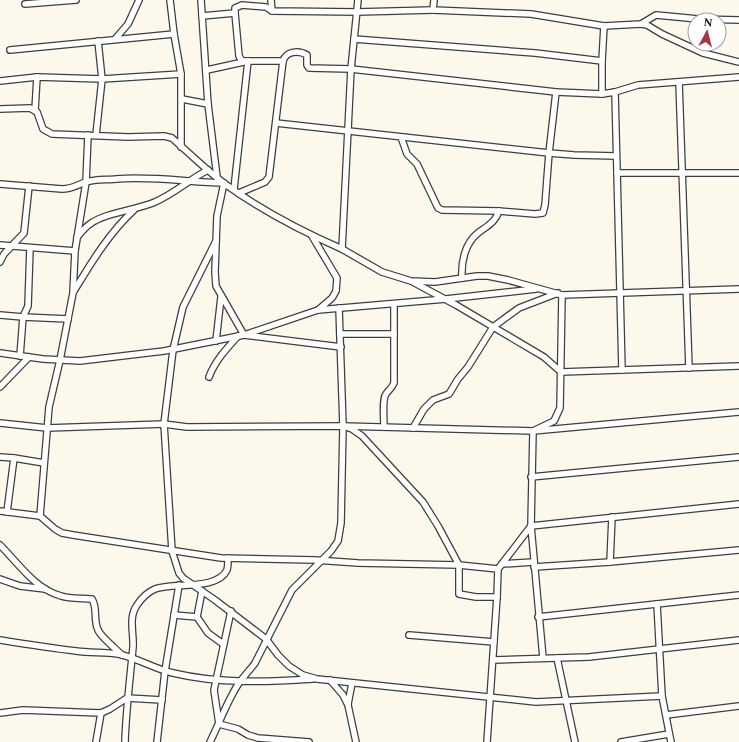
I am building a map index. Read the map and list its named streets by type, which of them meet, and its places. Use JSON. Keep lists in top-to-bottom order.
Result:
{
  "north": "top"
}
